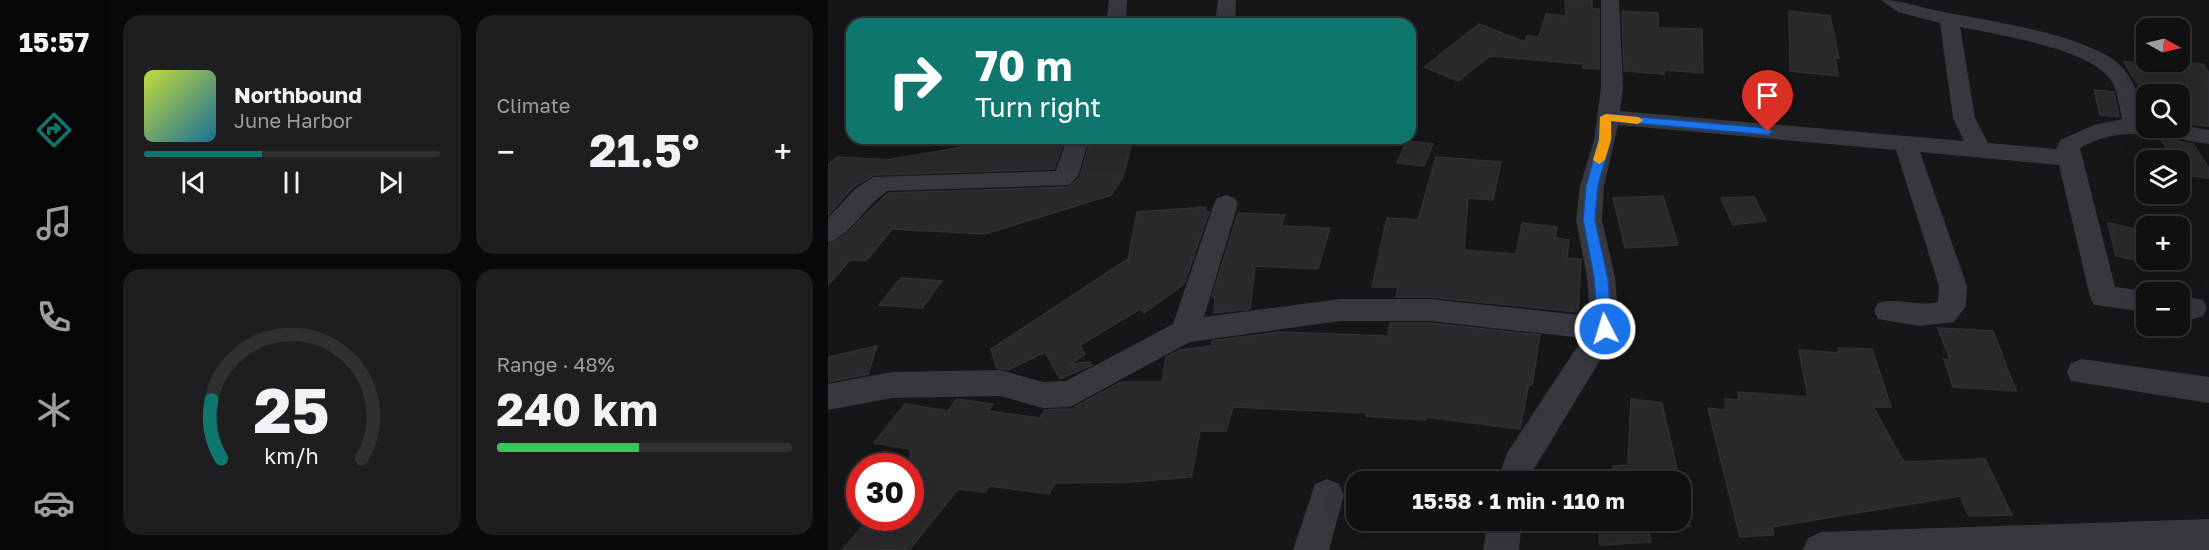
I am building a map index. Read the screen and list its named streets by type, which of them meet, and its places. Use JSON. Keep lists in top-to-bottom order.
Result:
{
  "north": "right",
  "page": {
    "tabs": "15:57",
    "tile": [
      "Climate",
      ["Range · 48%", "240 km"]
    ],
    "map_buttons": ["+", "−"],
    "turn": ["70 m", "Turn right"],
    "song": ["Northbound", "June Harbor"],
    "heat": ["−", "21.5°", "+"],
    "limit": "30",
    "trip": "15:58 · 1 min · 110 m",
    "gauge": ["25", "km/h"]
  }
}
